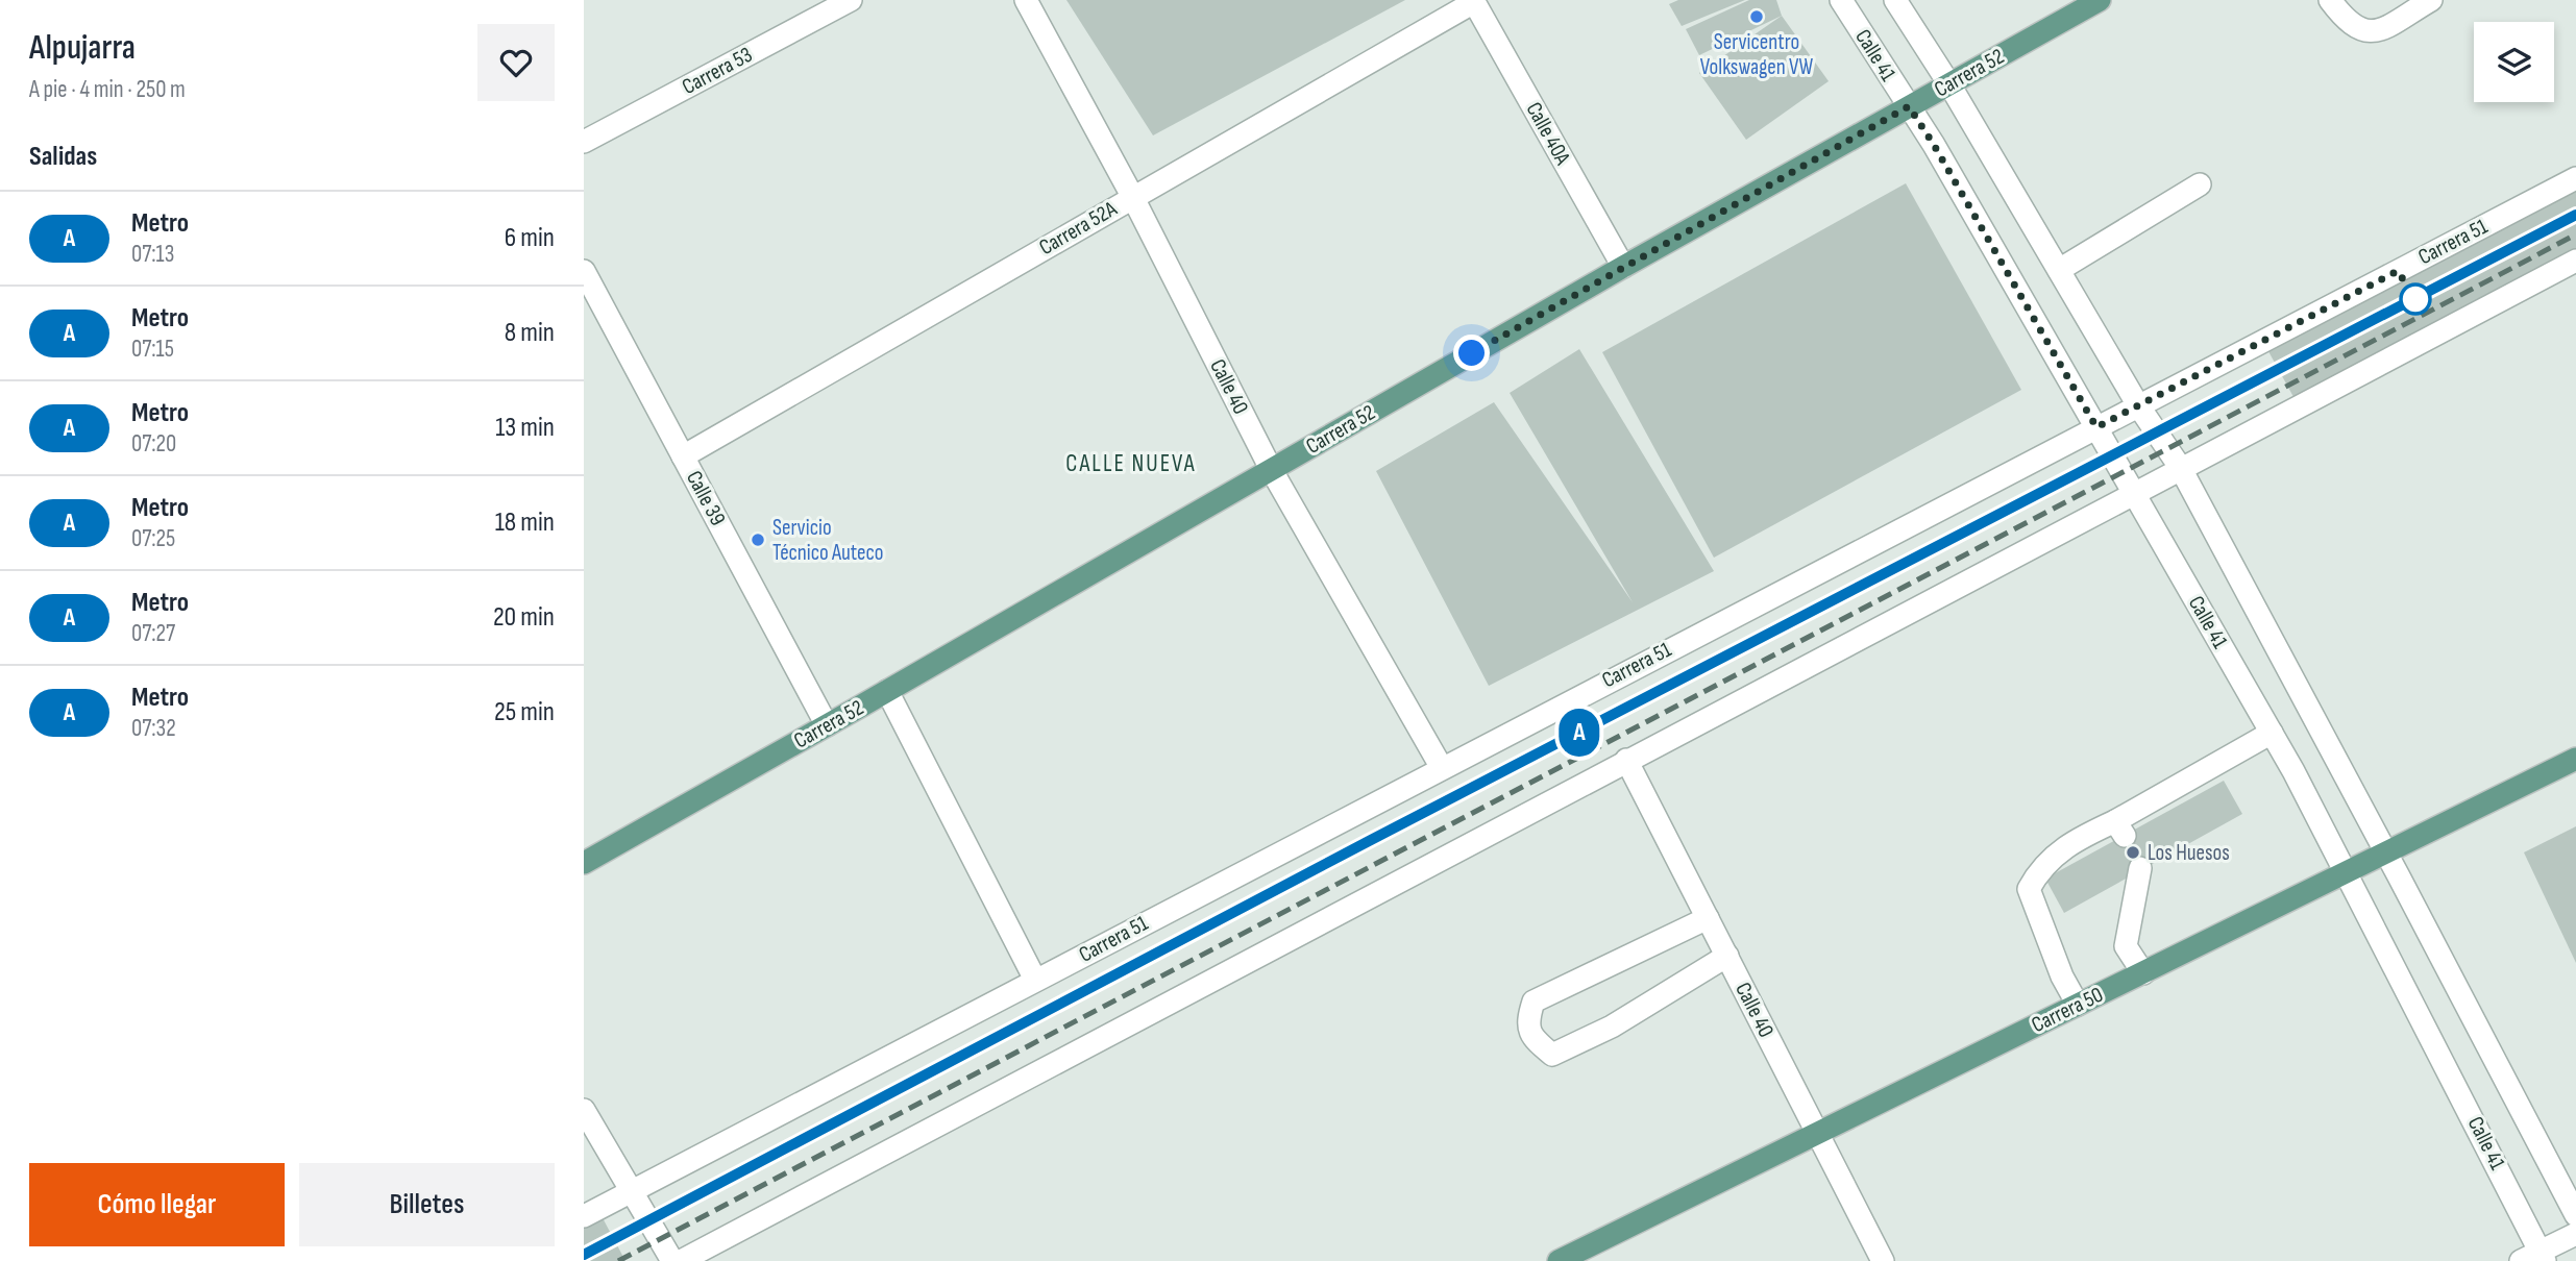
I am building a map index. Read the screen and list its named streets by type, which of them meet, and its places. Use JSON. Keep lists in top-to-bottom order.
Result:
{
  "streets": {
    "main road": ["Carrera 52", "Carrera 50"],
    "street": [
      "Calle 41",
      "Carrera 53",
      "Calle 40A",
      "Carrera 52A",
      "Carrera 51",
      "Calle 40",
      "Calle 39"
    ]
  },
  "crossings": [
    ["Calle 41", "Carrera 52"],
    ["Calle 41", "Carrera 51"],
    ["Calle 41", "Carrera 50"],
    ["Carrera 52", "Calle 40A"],
    ["Carrera 52", "Calle 40"],
    ["Carrera 52", "Calle 39"],
    ["Calle 40A", "Carrera 52A"],
    ["Carrera 52A", "Calle 40"],
    ["Carrera 52A", "Calle 39"],
    ["Carrera 51", "Calle 40"],
    ["Calle 40", "Carrera 50"]
  ],
  "districts": ["CALLE NUEVA"],
  "places": ["Servicentro Volkswagen VW", "Servicio Técnico Auteco", "Los Huesos"],
  "lines": ["metro line A"],
  "page": {
    "heading": [
      ["Alpujarra", "A pie · 4 min · 250 m"],
      "Salidas"
    ],
    "on_map": "A",
    "list": [
      {
        "mark": "A",
        "name": "Metro",
        "note": "07:13",
        "value": "6 min"
      },
      {
        "mark": "A",
        "name": "Metro",
        "note": "07:15",
        "value": "8 min"
      },
      {
        "mark": "A",
        "name": "Metro",
        "note": "07:20",
        "value": "13 min"
      },
      {
        "mark": "A",
        "name": "Metro",
        "note": "07:25",
        "value": "18 min"
      },
      {
        "mark": "A",
        "name": "Metro",
        "note": "07:27",
        "value": "20 min"
      },
      {
        "mark": "A",
        "name": "Metro",
        "note": "07:32",
        "value": "25 min"
      }
    ],
    "buttons": ["Cómo llegar", "Billetes"]
  }
}
